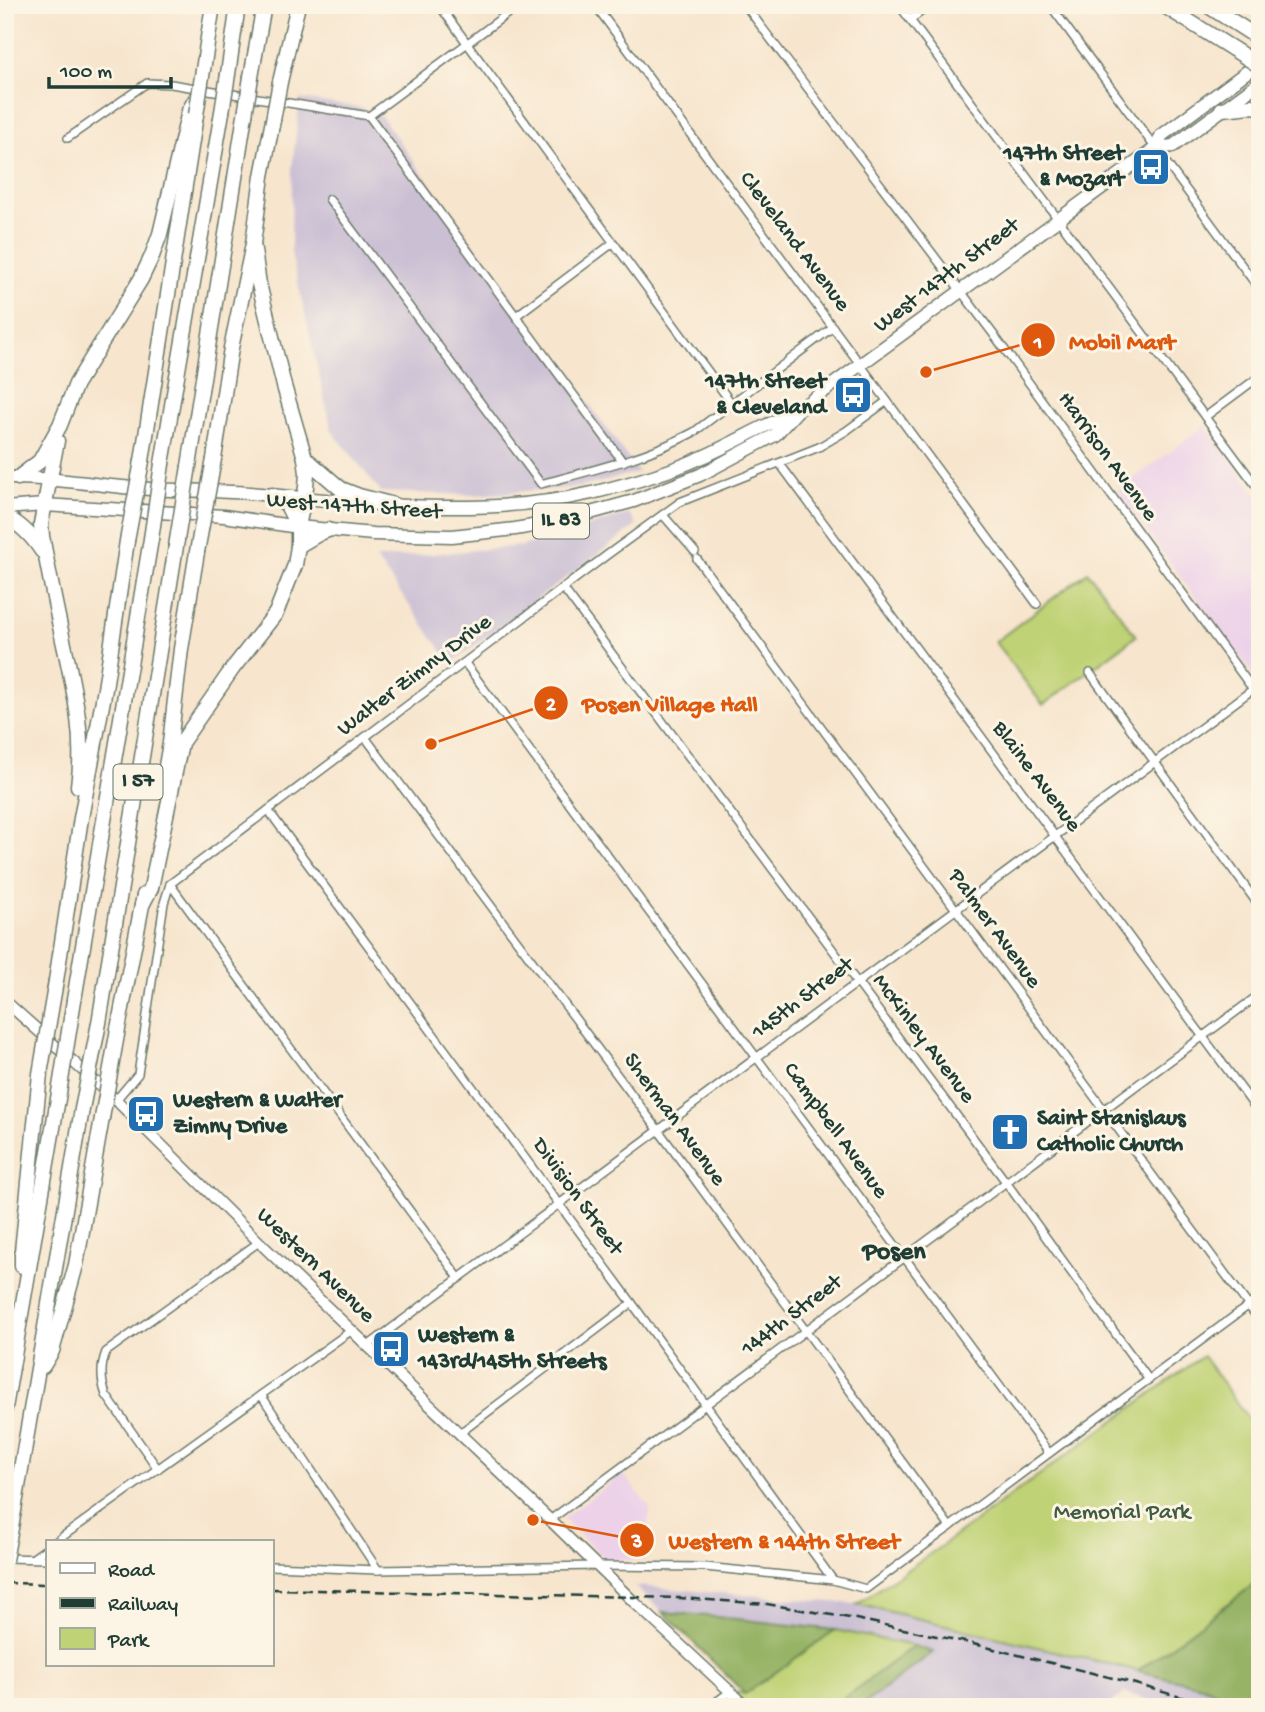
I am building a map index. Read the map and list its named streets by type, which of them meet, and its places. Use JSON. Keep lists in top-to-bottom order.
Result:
{
  "streets": {
    "highway": ["I 57"],
    "main road": ["West 147th Street", "IL 83", "Western Avenue"],
    "street": [
      "Cleveland Avenue",
      "Harrison Avenue",
      "Walter Zimny Drive",
      "Blaine Avenue",
      "Palmer Avenue",
      "145th Street",
      "McKinley Avenue",
      "Sherman Avenue",
      "Campbell Avenue",
      "Division Street",
      "144th Street"
    ]
  },
  "crossings": [
    ["Cleveland Avenue", "West 147th Street"],
    ["Cleveland Avenue", "Walter Zimny Drive"],
    ["West 147th Street", "Harrison Avenue"],
    ["Harrison Avenue", "145th Street"],
    ["Walter Zimny Drive", "Blaine Avenue"],
    ["Walter Zimny Drive", "Palmer Avenue"],
    ["Walter Zimny Drive", "McKinley Avenue"],
    ["Walter Zimny Drive", "Sherman Avenue"],
    ["Walter Zimny Drive", "Campbell Avenue"],
    ["Walter Zimny Drive", "Division Street"],
    ["Blaine Avenue", "145th Street"],
    ["Blaine Avenue", "144th Street"],
    ["Palmer Avenue", "145th Street"],
    ["Palmer Avenue", "144th Street"],
    ["145th Street", "McKinley Avenue"],
    ["145th Street", "Sherman Avenue"],
    ["145th Street", "Campbell Avenue"],
    ["145th Street", "Division Street"],
    ["145th Street", "Western Avenue"],
    ["McKinley Avenue", "144th Street"],
    ["Sherman Avenue", "144th Street"],
    ["Campbell Avenue", "144th Street"],
    ["Division Street", "144th Street"],
    ["Western Avenue", "144th Street"]
  ],
  "districts": ["Posen"],
  "parks": ["Memorial Park"],
  "places": {
    "bus stop": [
      "147th Street & Mozart",
      "147th Street & Cleveland",
      "Western & Walter Zimny Drive",
      "Western & 143rd/145th Streets"
    ],
    "other": ["Mobil Mart", "Posen Village Hall", "Western & 144th Street"],
    "church": ["Saint Stanislaus Catholic Church"]
  },
  "legend": ["Road", "Railway", "Park"],
  "scale_bar": "100 m"
}
